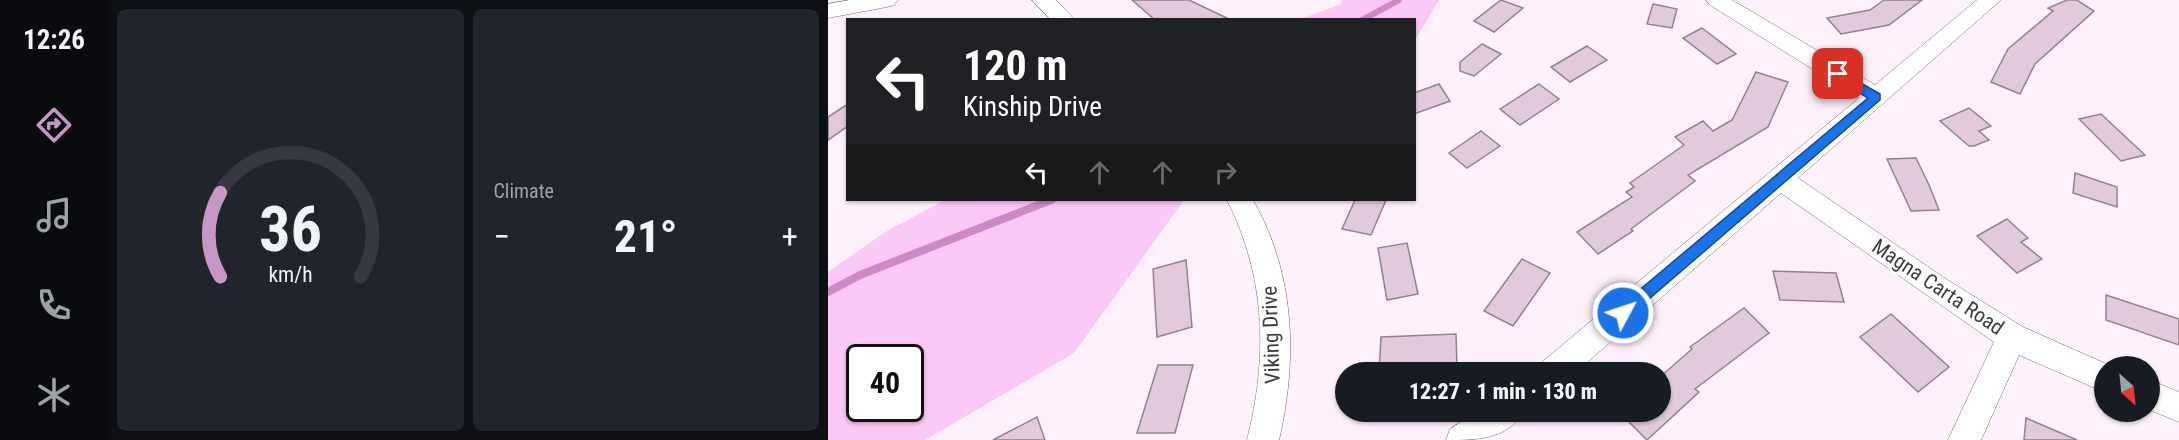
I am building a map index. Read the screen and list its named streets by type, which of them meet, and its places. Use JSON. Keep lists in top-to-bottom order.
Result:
{
  "streets": {
    "street": ["Magna Carta Road", "Viking Drive"]
  },
  "north": "bottom right",
  "page": {
    "tabs": "12:26",
    "tile": "Climate",
    "turn": ["120 m", "Kinship Drive"],
    "heat": ["−", "21°", "+"],
    "limit": "40",
    "trip": "12:27 · 1 min · 130 m",
    "gauge": ["36", "km/h"]
  }
}
